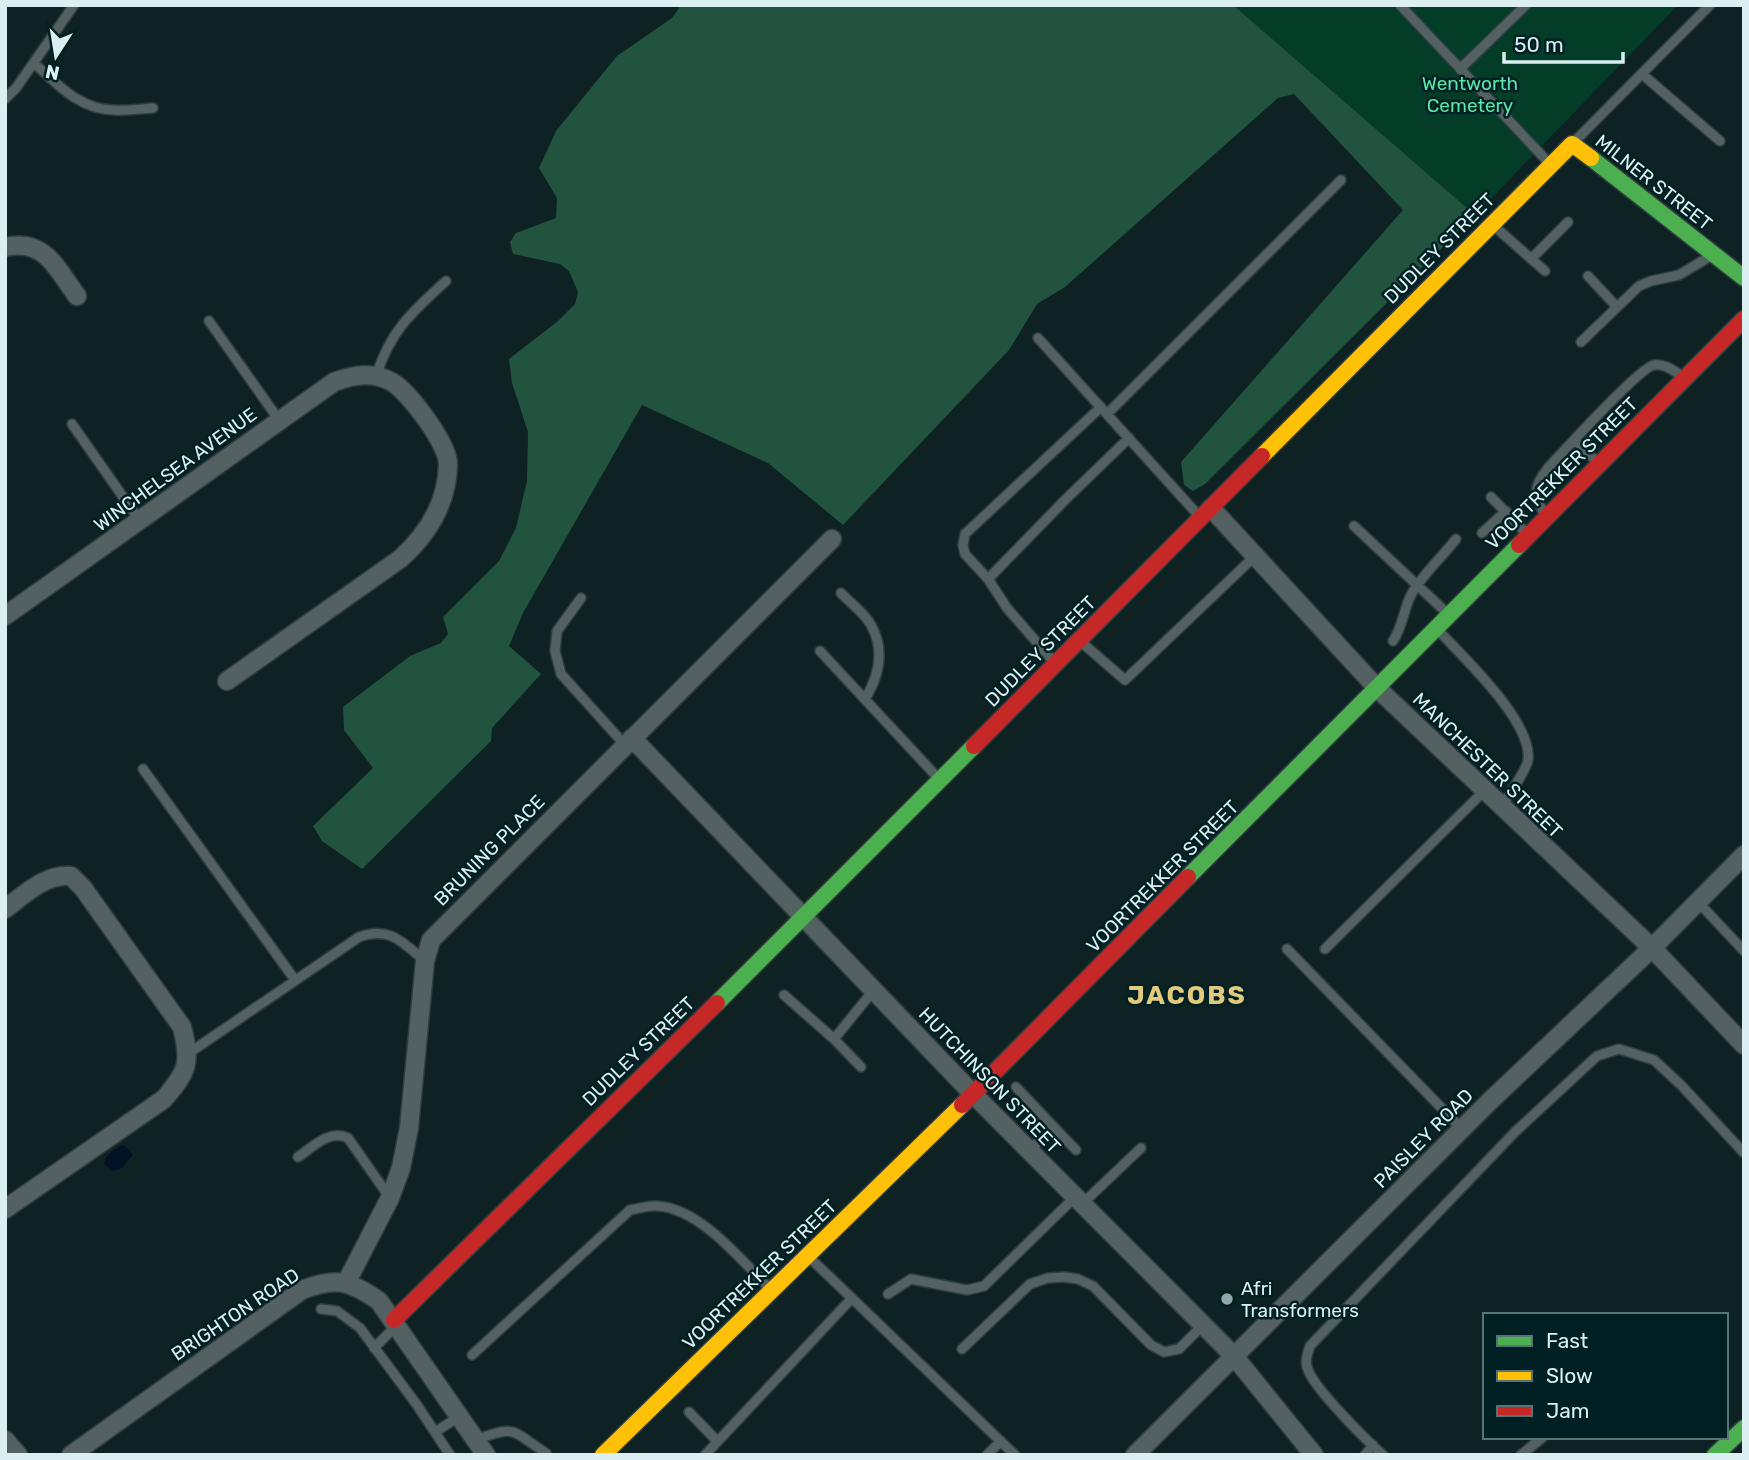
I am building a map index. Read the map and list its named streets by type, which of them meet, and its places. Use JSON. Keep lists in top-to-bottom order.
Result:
{
  "streets": {
    "street": [
      "MILNER STREET",
      "DUDLEY STREET",
      "WINCHELSEA AVENUE",
      "VOORTREKKER STREET",
      "MANCHESTER STREET",
      "BRUNING PLACE",
      "HUTCHINSON STREET",
      "PAISLEY ROAD",
      "BRIGHTON ROAD"
    ]
  },
  "crossings": [
    ["MILNER STREET", "DUDLEY STREET"],
    ["DUDLEY STREET", "MANCHESTER STREET"],
    ["DUDLEY STREET", "HUTCHINSON STREET"],
    ["VOORTREKKER STREET", "MANCHESTER STREET"],
    ["VOORTREKKER STREET", "HUTCHINSON STREET"],
    ["MANCHESTER STREET", "PAISLEY ROAD"],
    ["BRUNING PLACE", "HUTCHINSON STREET"],
    ["BRUNING PLACE", "BRIGHTON ROAD"],
    ["HUTCHINSON STREET", "PAISLEY ROAD"]
  ],
  "districts": ["JACOBS"],
  "parks": ["Wentworth Cemetery"],
  "places": ["Afri Transformers"],
  "legend": ["Fast", "Slow", "Jam"],
  "scale_bar": "50 m",
  "north": "bottom"
}
